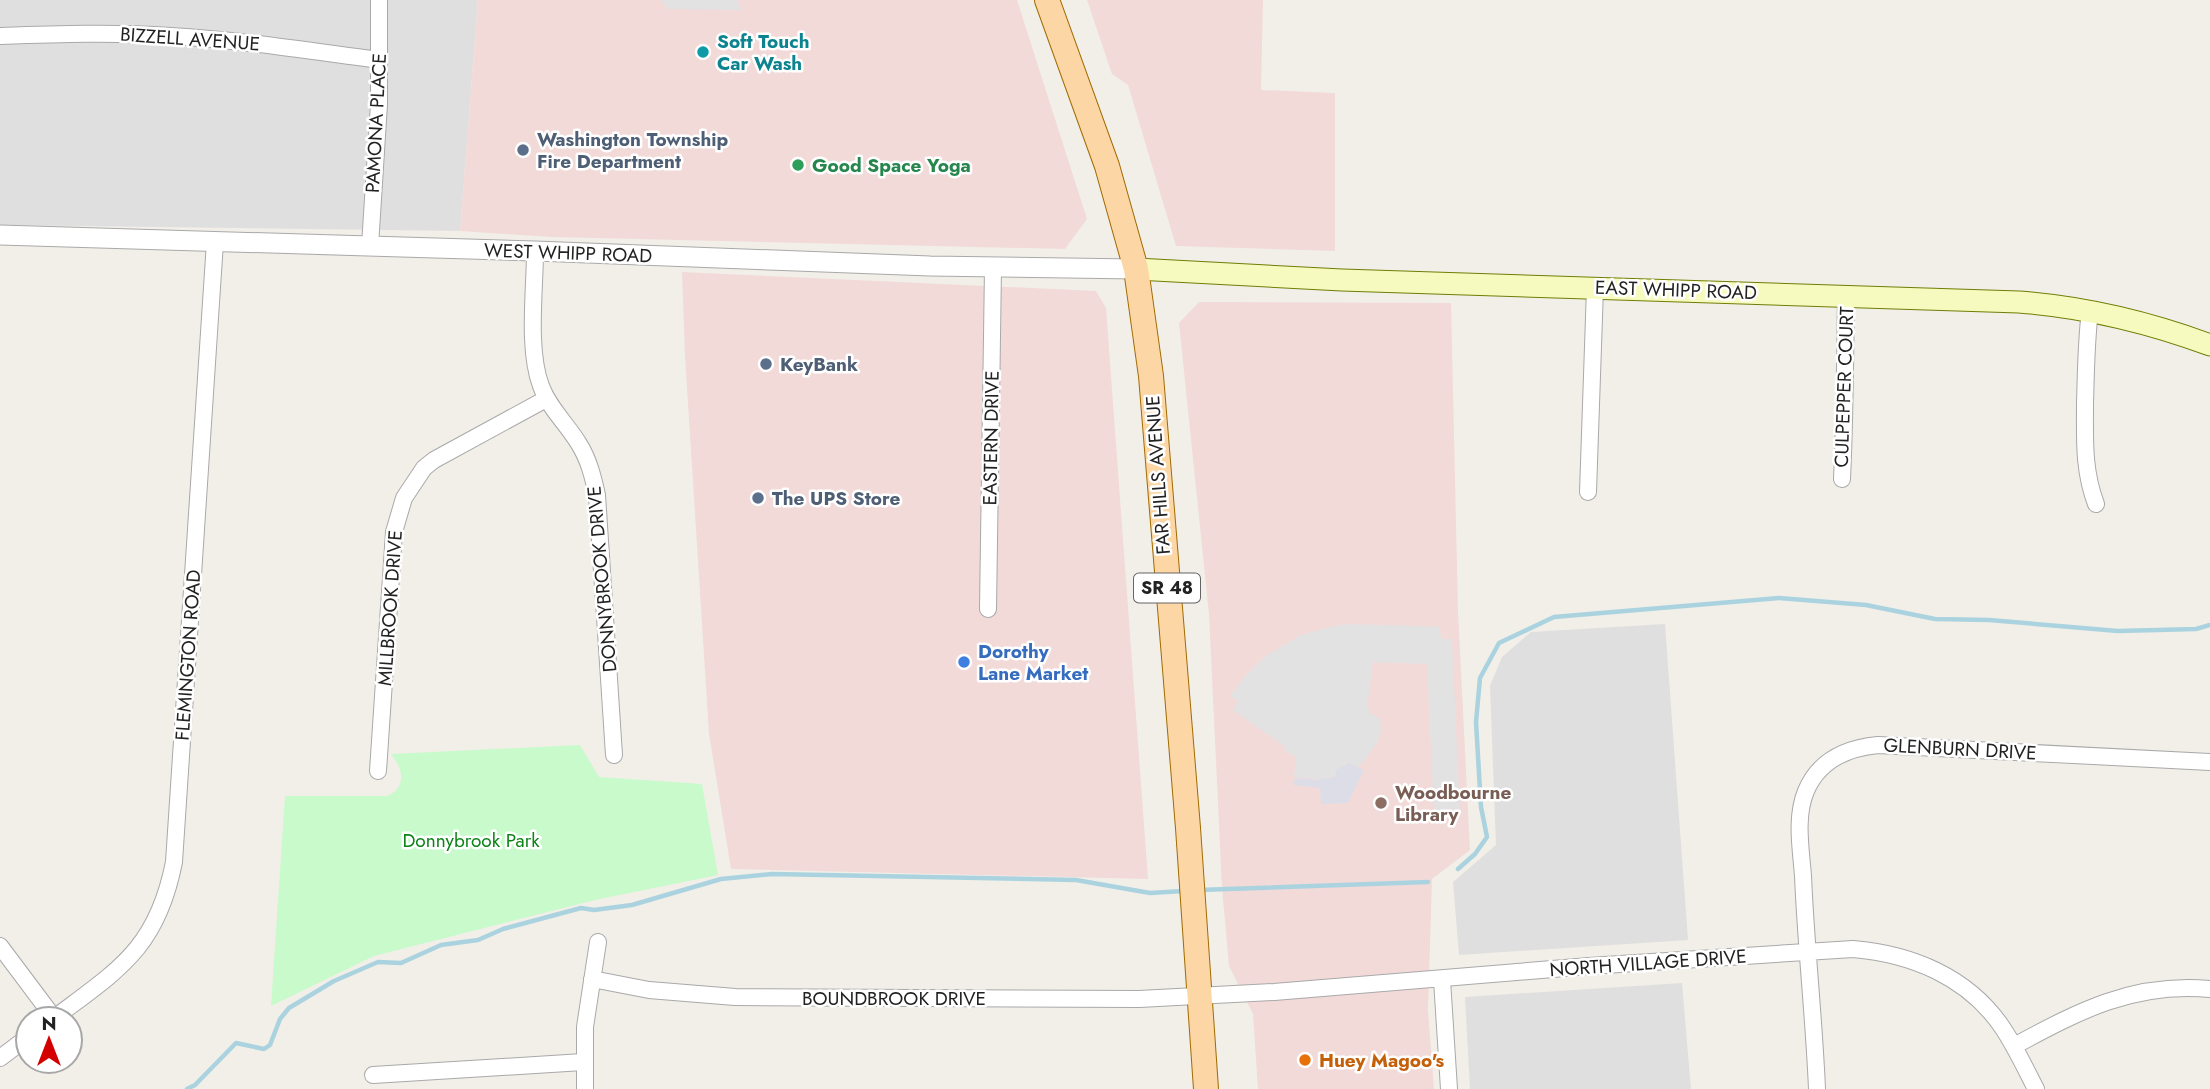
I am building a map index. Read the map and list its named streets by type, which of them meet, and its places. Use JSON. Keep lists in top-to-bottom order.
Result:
{
  "streets": {
    "main road": ["EAST WHIPP ROAD", "FAR HILLS AVENUE", "SR 48"],
    "street": [
      "BIZZELL AVENUE",
      "PAMONA PLACE",
      "WEST WHIPP ROAD",
      "CULPEPPER COURT",
      "EASTERN DRIVE",
      "DONNYBROOK DRIVE",
      "MILLBROOK DRIVE",
      "FLEMINGTON ROAD",
      "GLENBURN DRIVE",
      "NORTH VILLAGE DRIVE",
      "BOUNDBROOK DRIVE"
    ]
  },
  "crossings": [
    ["BIZZELL AVENUE", "PAMONA PLACE"],
    ["PAMONA PLACE", "WEST WHIPP ROAD"],
    ["WEST WHIPP ROAD", "EAST WHIPP ROAD"],
    ["WEST WHIPP ROAD", "EASTERN DRIVE"],
    ["WEST WHIPP ROAD", "FAR HILLS AVENUE"],
    ["WEST WHIPP ROAD", "DONNYBROOK DRIVE"],
    ["WEST WHIPP ROAD", "FLEMINGTON ROAD"],
    ["EAST WHIPP ROAD", "CULPEPPER COURT"],
    ["EAST WHIPP ROAD", "FAR HILLS AVENUE"],
    ["FAR HILLS AVENUE", "NORTH VILLAGE DRIVE"],
    ["FAR HILLS AVENUE", "BOUNDBROOK DRIVE"],
    ["DONNYBROOK DRIVE", "MILLBROOK DRIVE"],
    ["GLENBURN DRIVE", "NORTH VILLAGE DRIVE"],
    ["NORTH VILLAGE DRIVE", "BOUNDBROOK DRIVE"]
  ],
  "parks": ["Donnybrook Park"],
  "places": [
    "Soft Touch Car Wash",
    "Washington Township Fire Department",
    "Good Space Yoga",
    "KeyBank",
    "The UPS Store",
    "Dorothy Lane Market",
    "Woodbourne Library",
    "Huey Magoo's"
  ],
  "north": "top"
}
